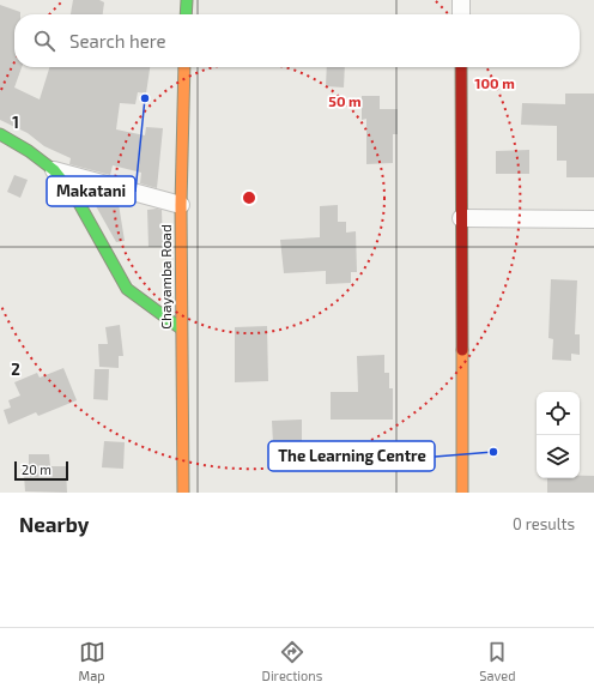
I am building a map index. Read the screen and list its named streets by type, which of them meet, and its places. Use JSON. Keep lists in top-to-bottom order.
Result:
{
  "streets": {
    "street": ["Chayamba Road"]
  },
  "places": ["Makatani", "The Learning Centre"],
  "scale_bar": "20 m",
  "page": {
    "search": "Search here",
    "scale": "20 m",
    "heading": ["Nearby", "0 results"],
    "nav": ["Map", "Directions", "Saved"]
  },
  "grid": {
    "rows": ["1", "2"]
  },
  "rings": ["100 m", "50 m"]
}
